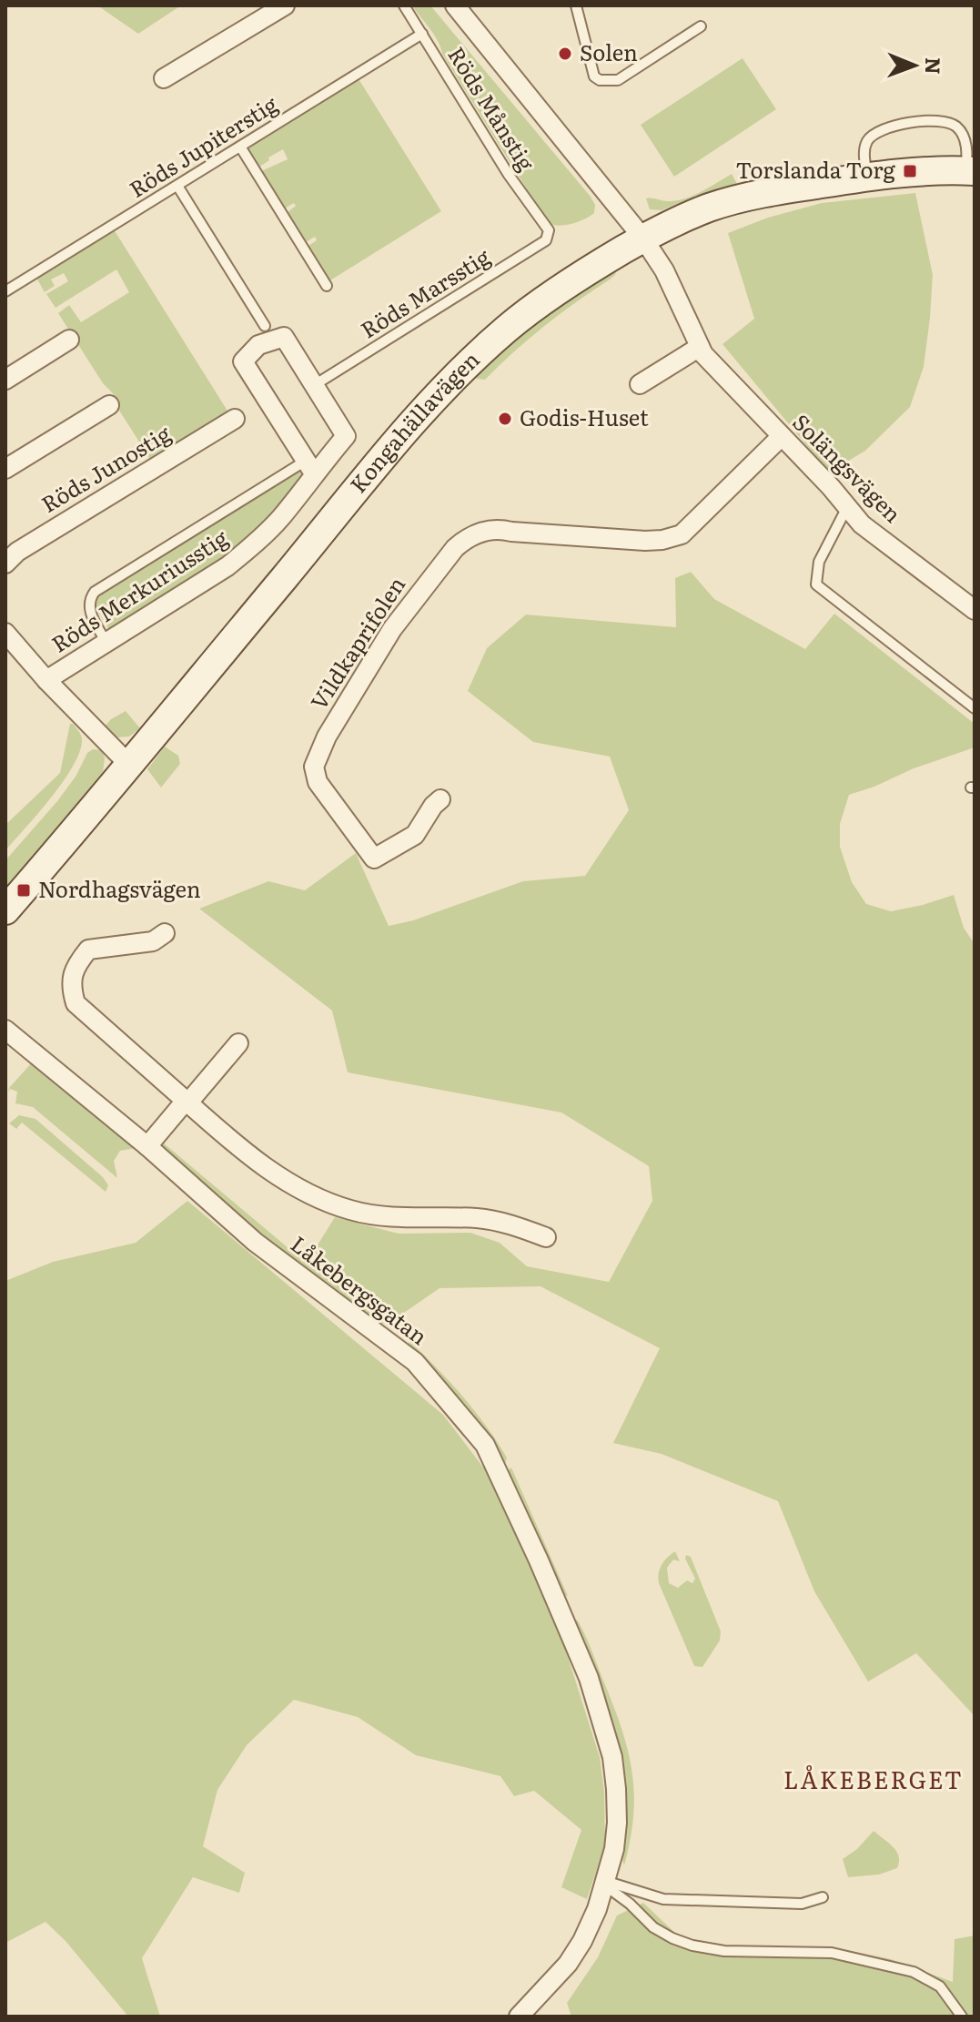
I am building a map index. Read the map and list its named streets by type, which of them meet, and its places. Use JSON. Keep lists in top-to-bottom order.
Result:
{
  "streets": {
    "street": [
      "Kongahällavägen",
      "Solängsvägen",
      "Röds Junostig",
      "Röds Merkuriusstig",
      "Vildkaprifolen",
      "Låkebergsgatan"
    ],
    "lane": ["Röds Månstig", "Röds Jupiterstig", "Röds Marsstig"]
  },
  "crossings": [
    ["Röds Månstig", "Röds Jupiterstig"],
    ["Röds Månstig", "Röds Marsstig"],
    ["Röds Marsstig", "Röds Merkuriusstig"],
    ["Kongahällavägen", "Solängsvägen"],
    ["Solängsvägen", "Vildkaprifolen"]
  ],
  "districts": ["LÅKEBERGET"],
  "places": {
    "other": ["Solen", "Godis-Huset"],
    "transit": ["Torslanda Torg", "Nordhagsvägen"]
  },
  "north": "right"
}
